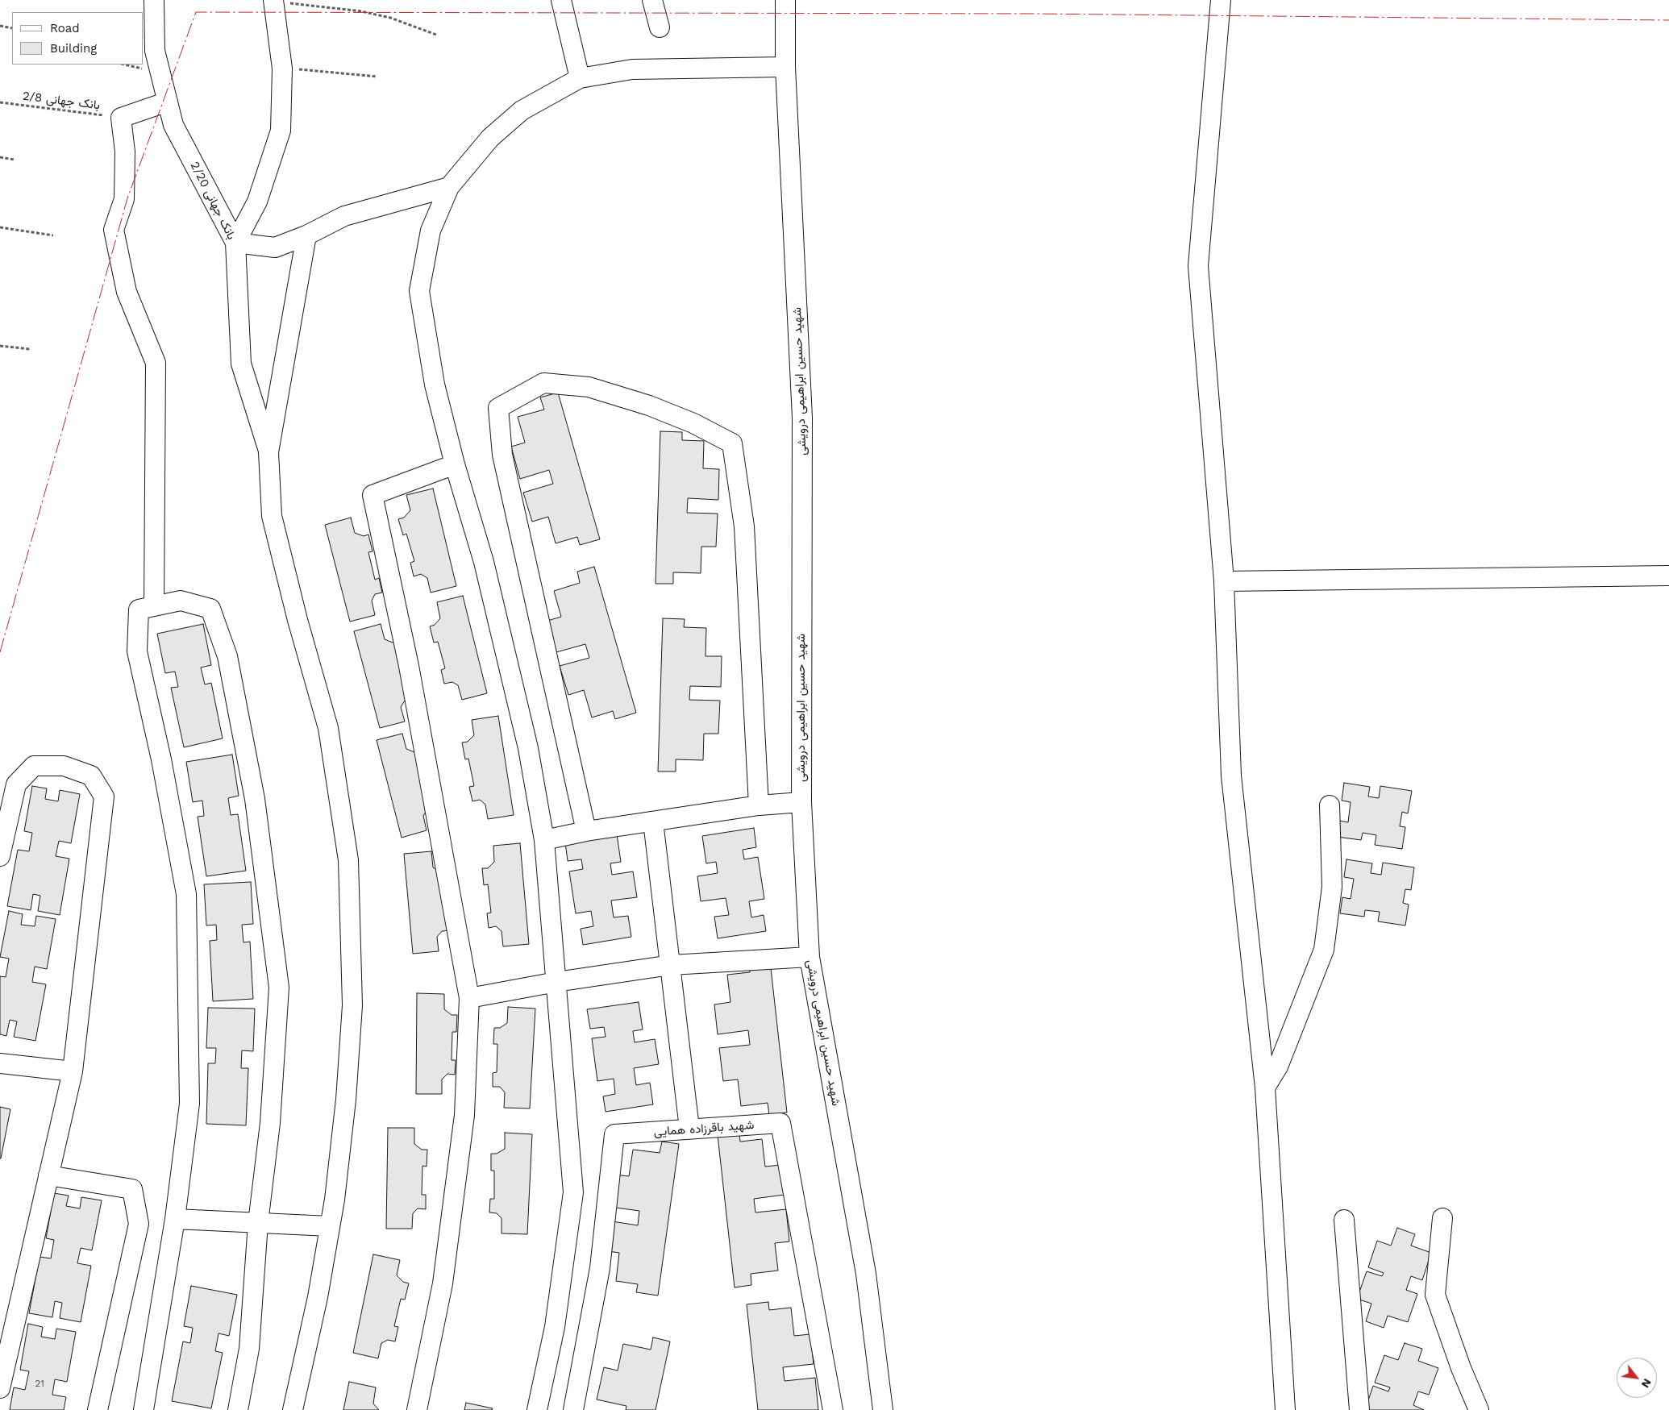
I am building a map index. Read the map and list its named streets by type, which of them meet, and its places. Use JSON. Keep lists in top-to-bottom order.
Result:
{
  "streets": {
    "street": ["بانک جهانی 2/20", "شهید حسین ابراهیمی درویشی", "شهید باقرزاده همایی"],
    "path": ["بانک جهانی 2/8"]
  },
  "house_numbers": ["21"],
  "legend": ["Road", "Building"],
  "north": "bottom right"
}
